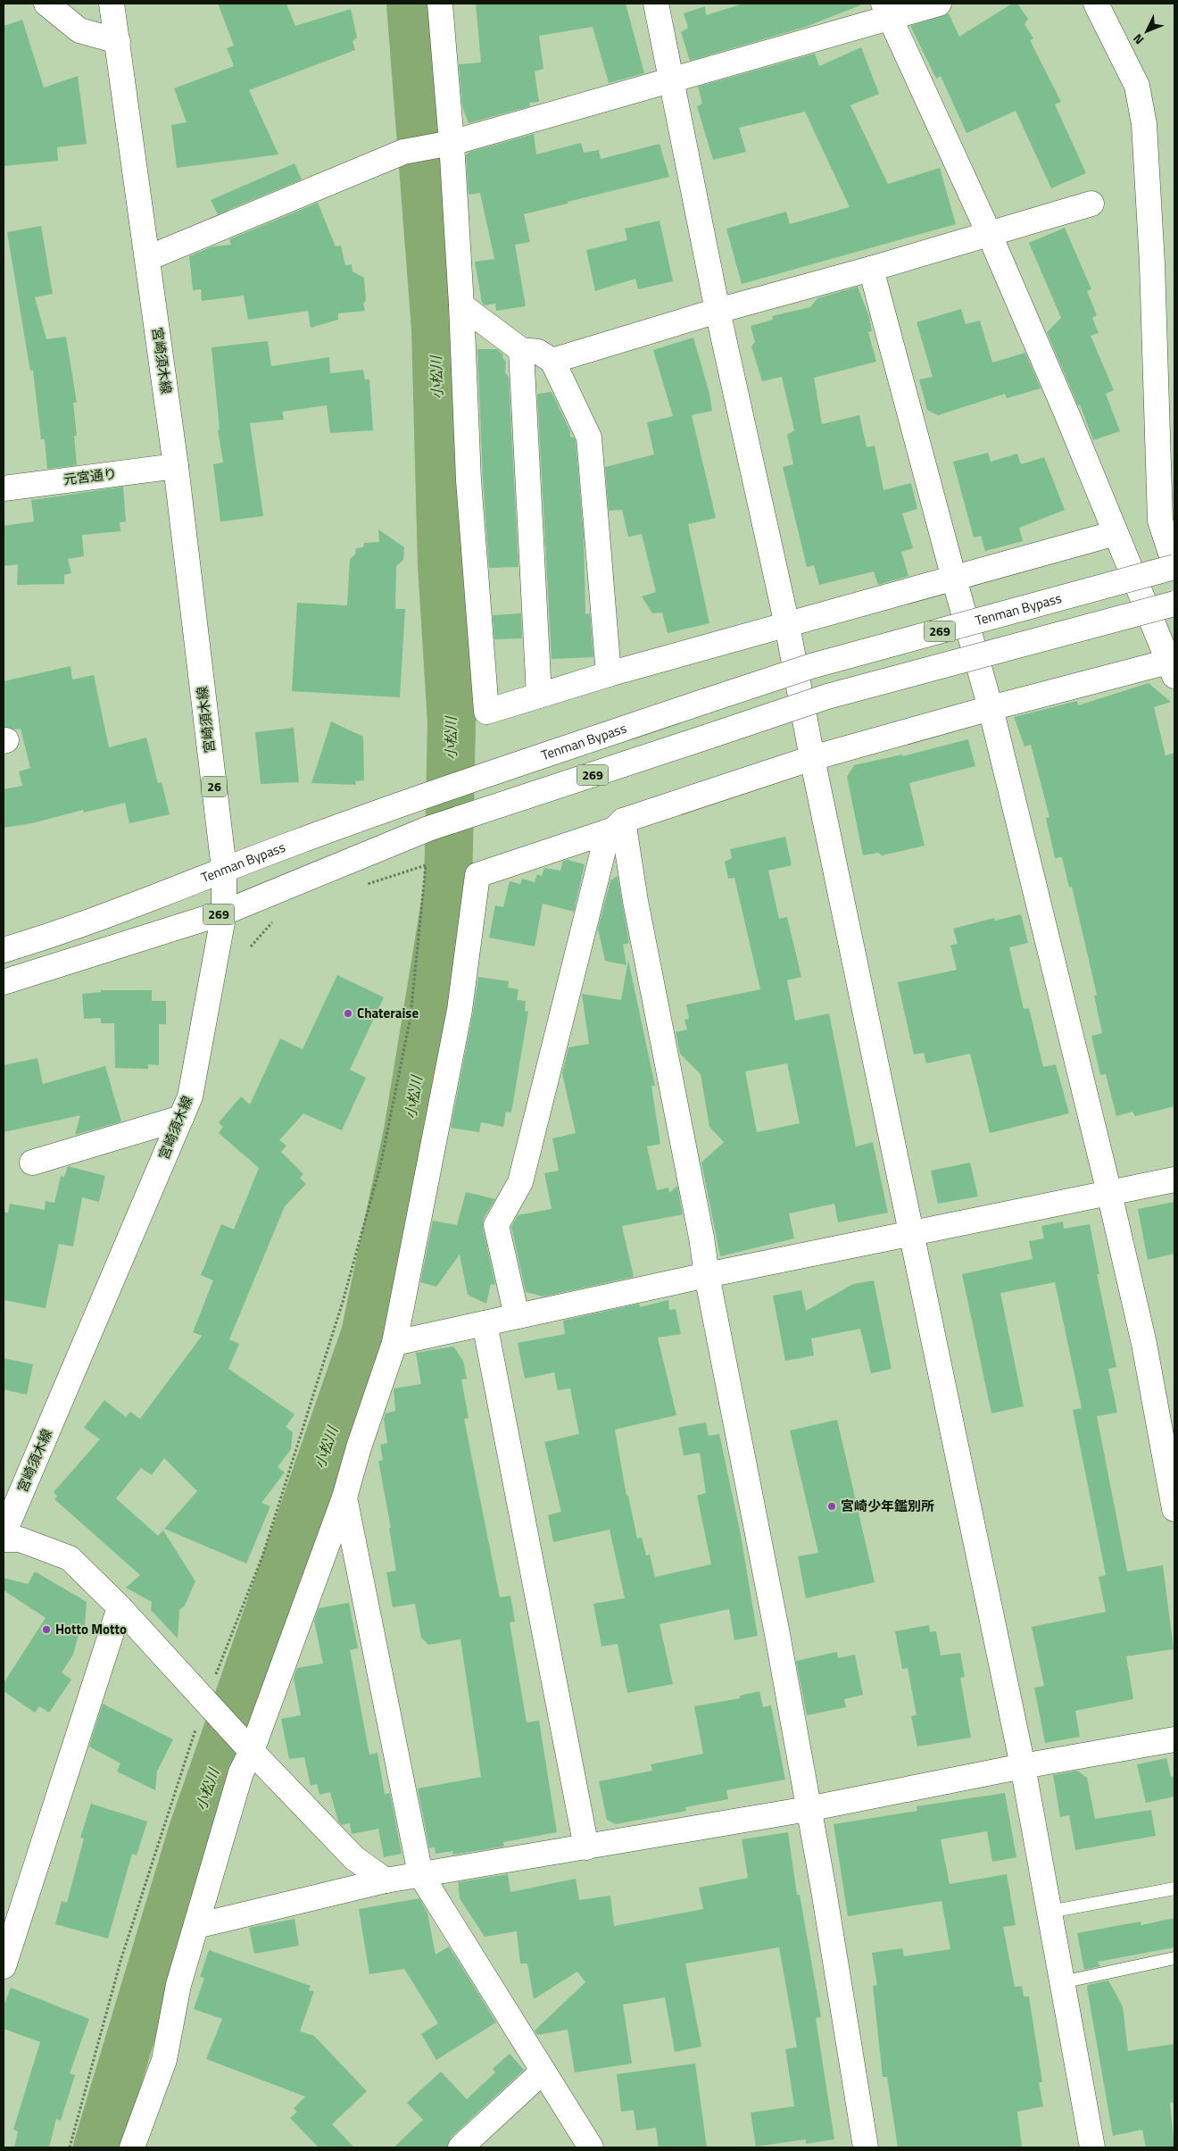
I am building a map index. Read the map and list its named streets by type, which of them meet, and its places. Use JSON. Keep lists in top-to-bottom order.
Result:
{
  "streets": {
    "main road": [
      "宮崎須木線",
      "元宮通り",
      "Tenman Bypass",
      "269",
      "26"
    ]
  },
  "crossings": [
    ["宮崎須木線", "元宮通り"],
    ["宮崎須木線", "Tenman Bypass"],
    ["宮崎須木線", "269"]
  ],
  "water": ["小松川"],
  "places": ["Chateraise", "宮崎少年鑑別所", "Hotto Motto"],
  "north": "bottom left"
}
